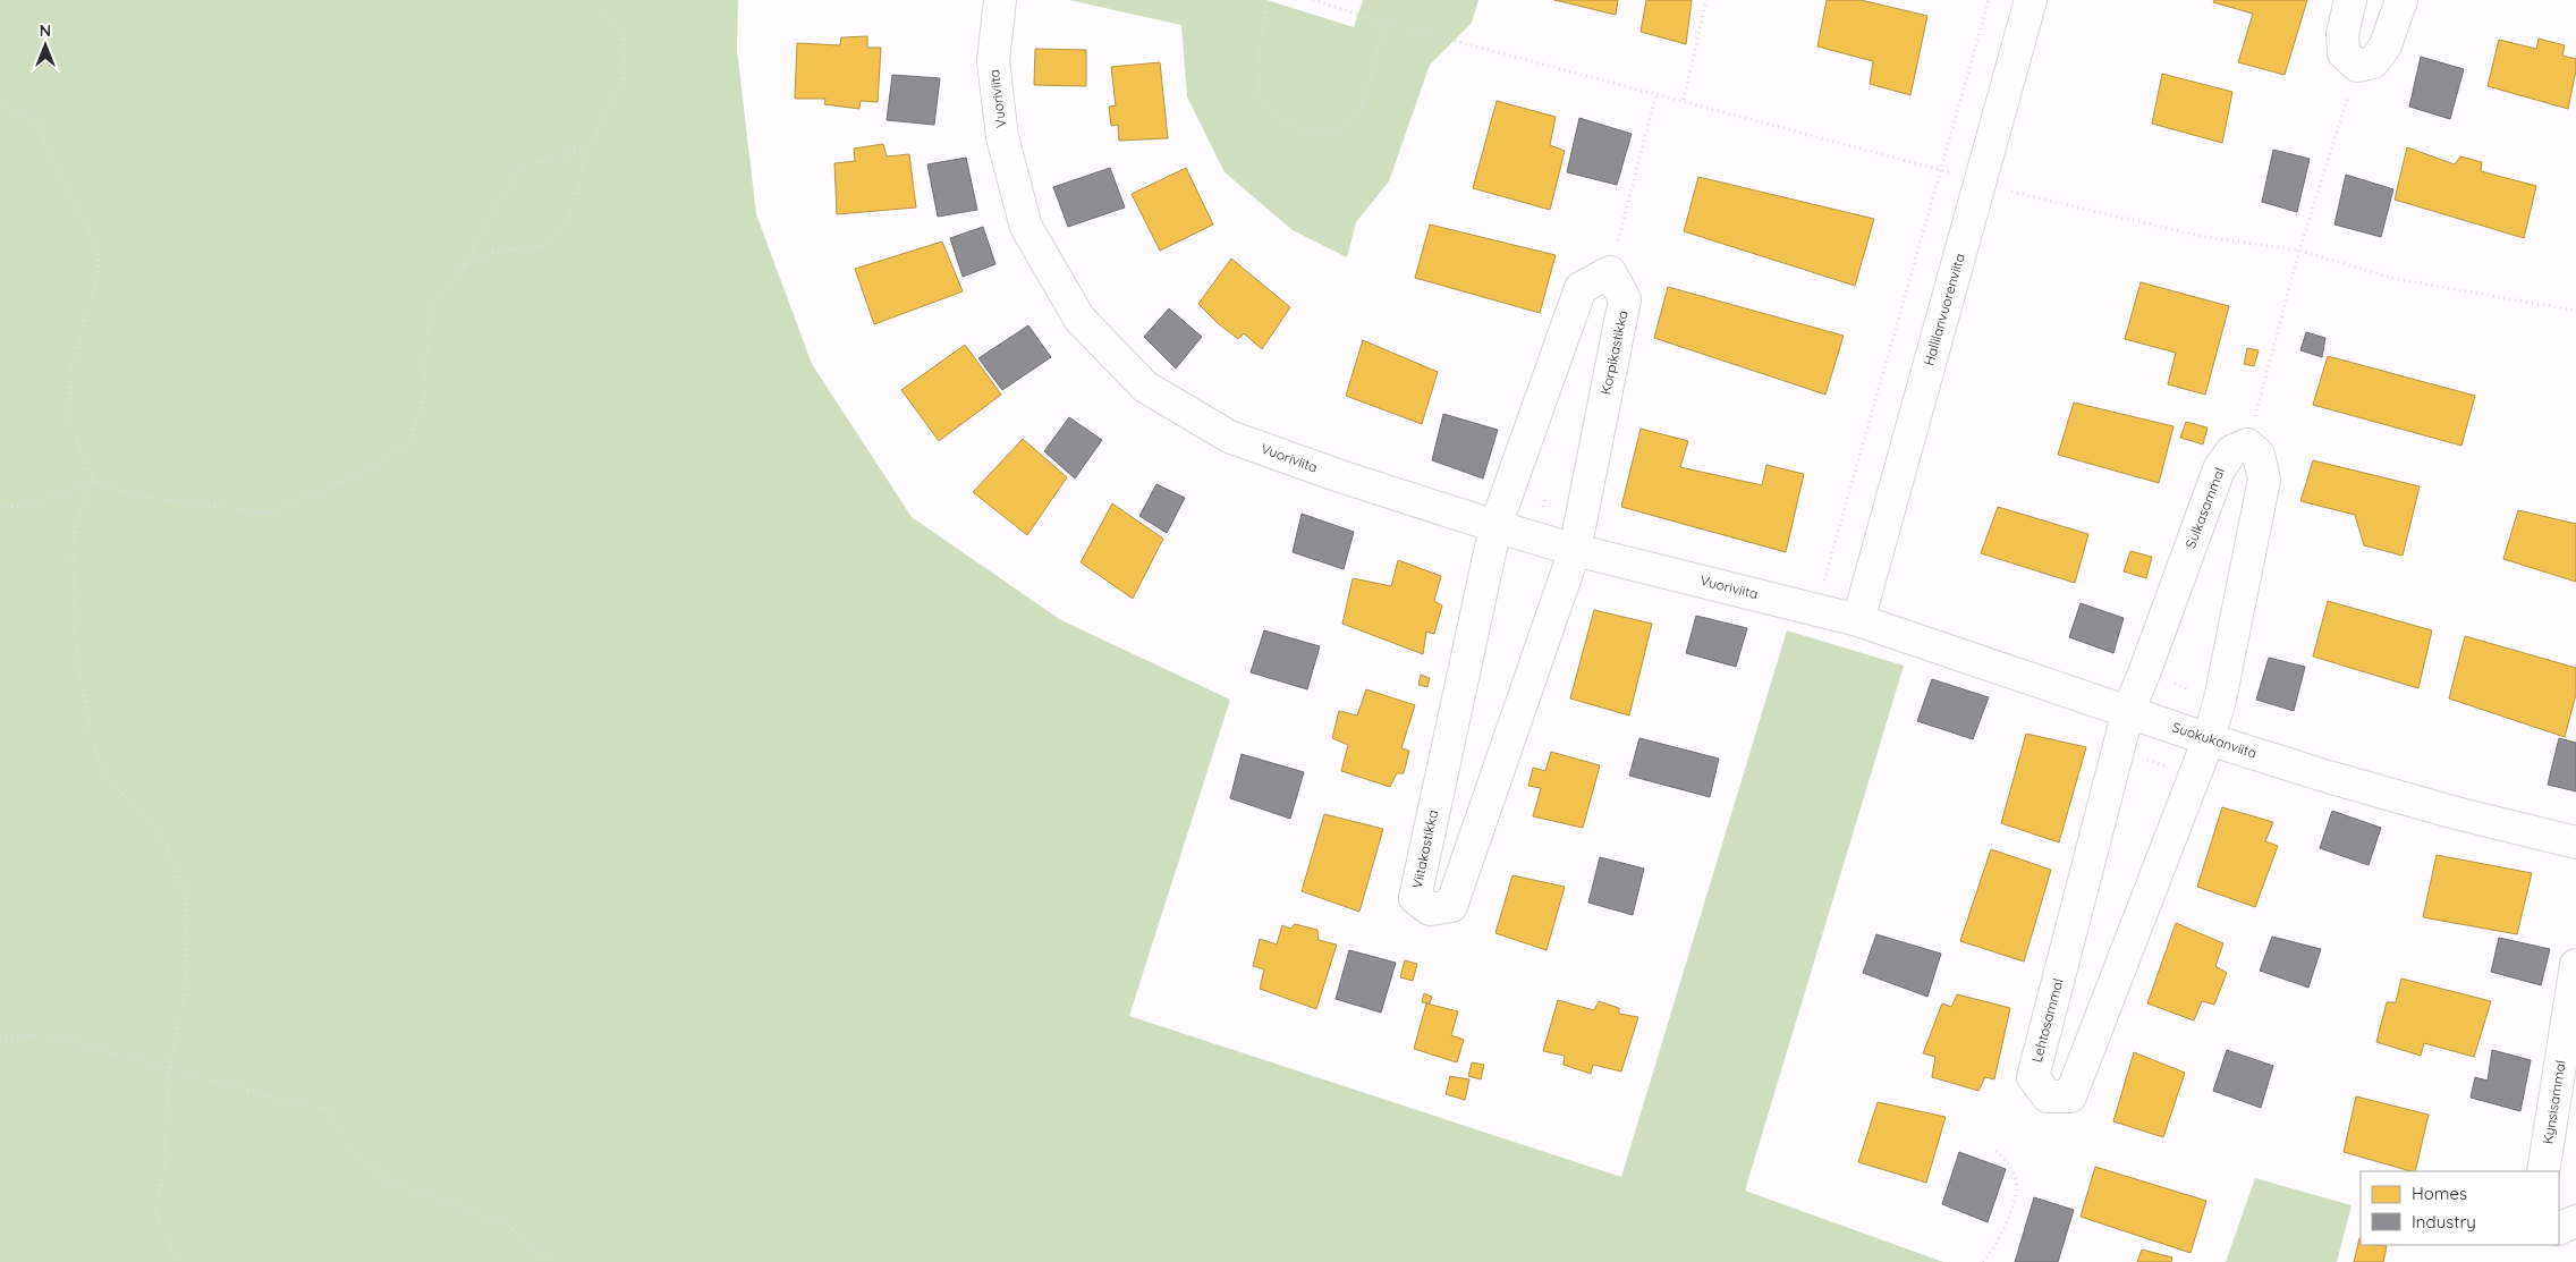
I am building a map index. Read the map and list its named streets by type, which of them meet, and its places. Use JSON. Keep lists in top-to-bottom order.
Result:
{
  "streets": {
    "street": [
      "Vuoriviita",
      "Hallilanvuorenviita",
      "Korpikastikka",
      "Sulkasammal",
      "Suokukanviita",
      "Viitakastikka",
      "Lehtosammal",
      "Kynsisammal"
    ]
  },
  "crossings": [
    ["Vuoriviita", "Hallilanvuorenviita"],
    ["Vuoriviita", "Korpikastikka"],
    ["Vuoriviita", "Suokukanviita"],
    ["Vuoriviita", "Viitakastikka"],
    ["Hallilanvuorenviita", "Suokukanviita"],
    ["Korpikastikka", "Viitakastikka"],
    ["Sulkasammal", "Suokukanviita"],
    ["Sulkasammal", "Lehtosammal"],
    ["Suokukanviita", "Lehtosammal"]
  ],
  "legend": ["Homes", "Industry"],
  "north": "top"
}
